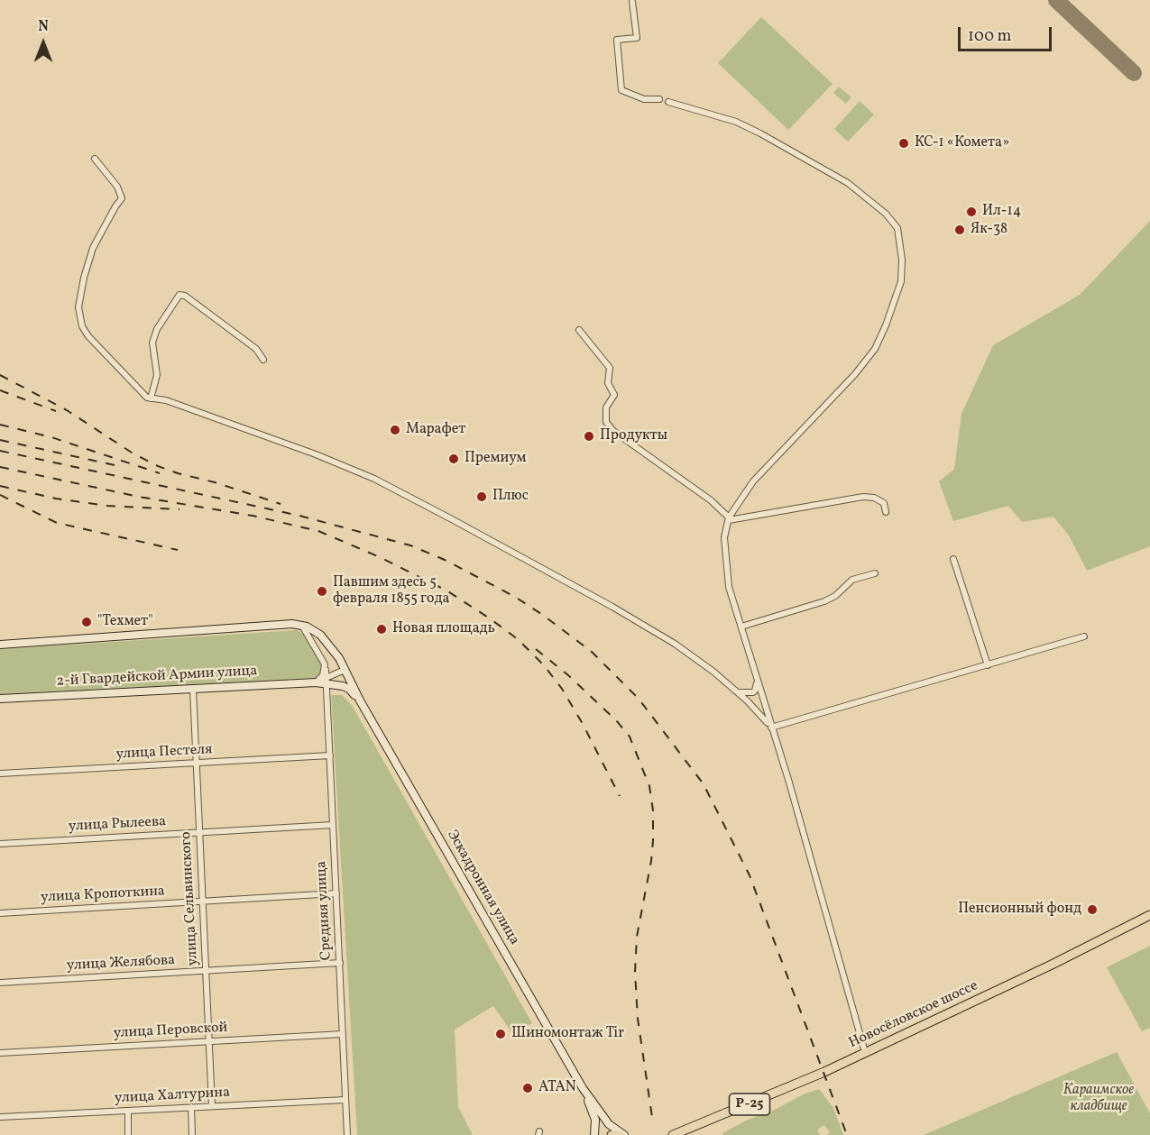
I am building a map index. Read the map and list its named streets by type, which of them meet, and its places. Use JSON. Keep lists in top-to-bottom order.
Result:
{
  "streets": {
    "main road": [
      "2-й Гвардейской Армии улица",
      "Эскадронная улица",
      "Новосёловское шоссе",
      "Р-25"
    ],
    "street": [
      "улица Пестеля",
      "улица Рылеева",
      "улица Кропоткина",
      "улица Сельвинского",
      "Средняя улица",
      "улица Желябова",
      "улица Перовской",
      "улица Халтурина"
    ]
  },
  "crossings": [
    ["2-й Гвардейской Армии улица", "Эскадронная улица"],
    ["2-й Гвардейской Армии улица", "улица Сельвинского"],
    ["2-й Гвардейской Армии улица", "Средняя улица"],
    ["улица Пестеля", "улица Сельвинского"],
    ["улица Пестеля", "Средняя улица"],
    ["улица Рылеева", "улица Сельвинского"],
    ["улица Рылеева", "Средняя улица"],
    ["Эскадронная улица", "Средняя улица"],
    ["улица Кропоткина", "улица Сельвинского"],
    ["улица Кропоткина", "Средняя улица"],
    ["улица Сельвинского", "улица Желябова"],
    ["улица Сельвинского", "улица Перовской"],
    ["улица Сельвинского", "улица Халтурина"],
    ["Средняя улица", "улица Желябова"],
    ["Средняя улица", "улица Перовской"],
    ["Средняя улица", "улица Халтурина"]
  ],
  "parks": ["Караимское кладбище"],
  "places": [
    "КС-1 «Комета»",
    "Ил-14",
    "Як-38",
    "Марафет",
    "Продукты",
    "Премиум",
    "Плюс",
    "Павшим здесь 5 февраля 1855 года",
    "\"Техмет\"",
    "Новая площадь",
    "Пенсионный фонд",
    "Шиномонтаж Tir",
    "ATAN"
  ],
  "scale_bar": "100 m",
  "north": "top"
}
